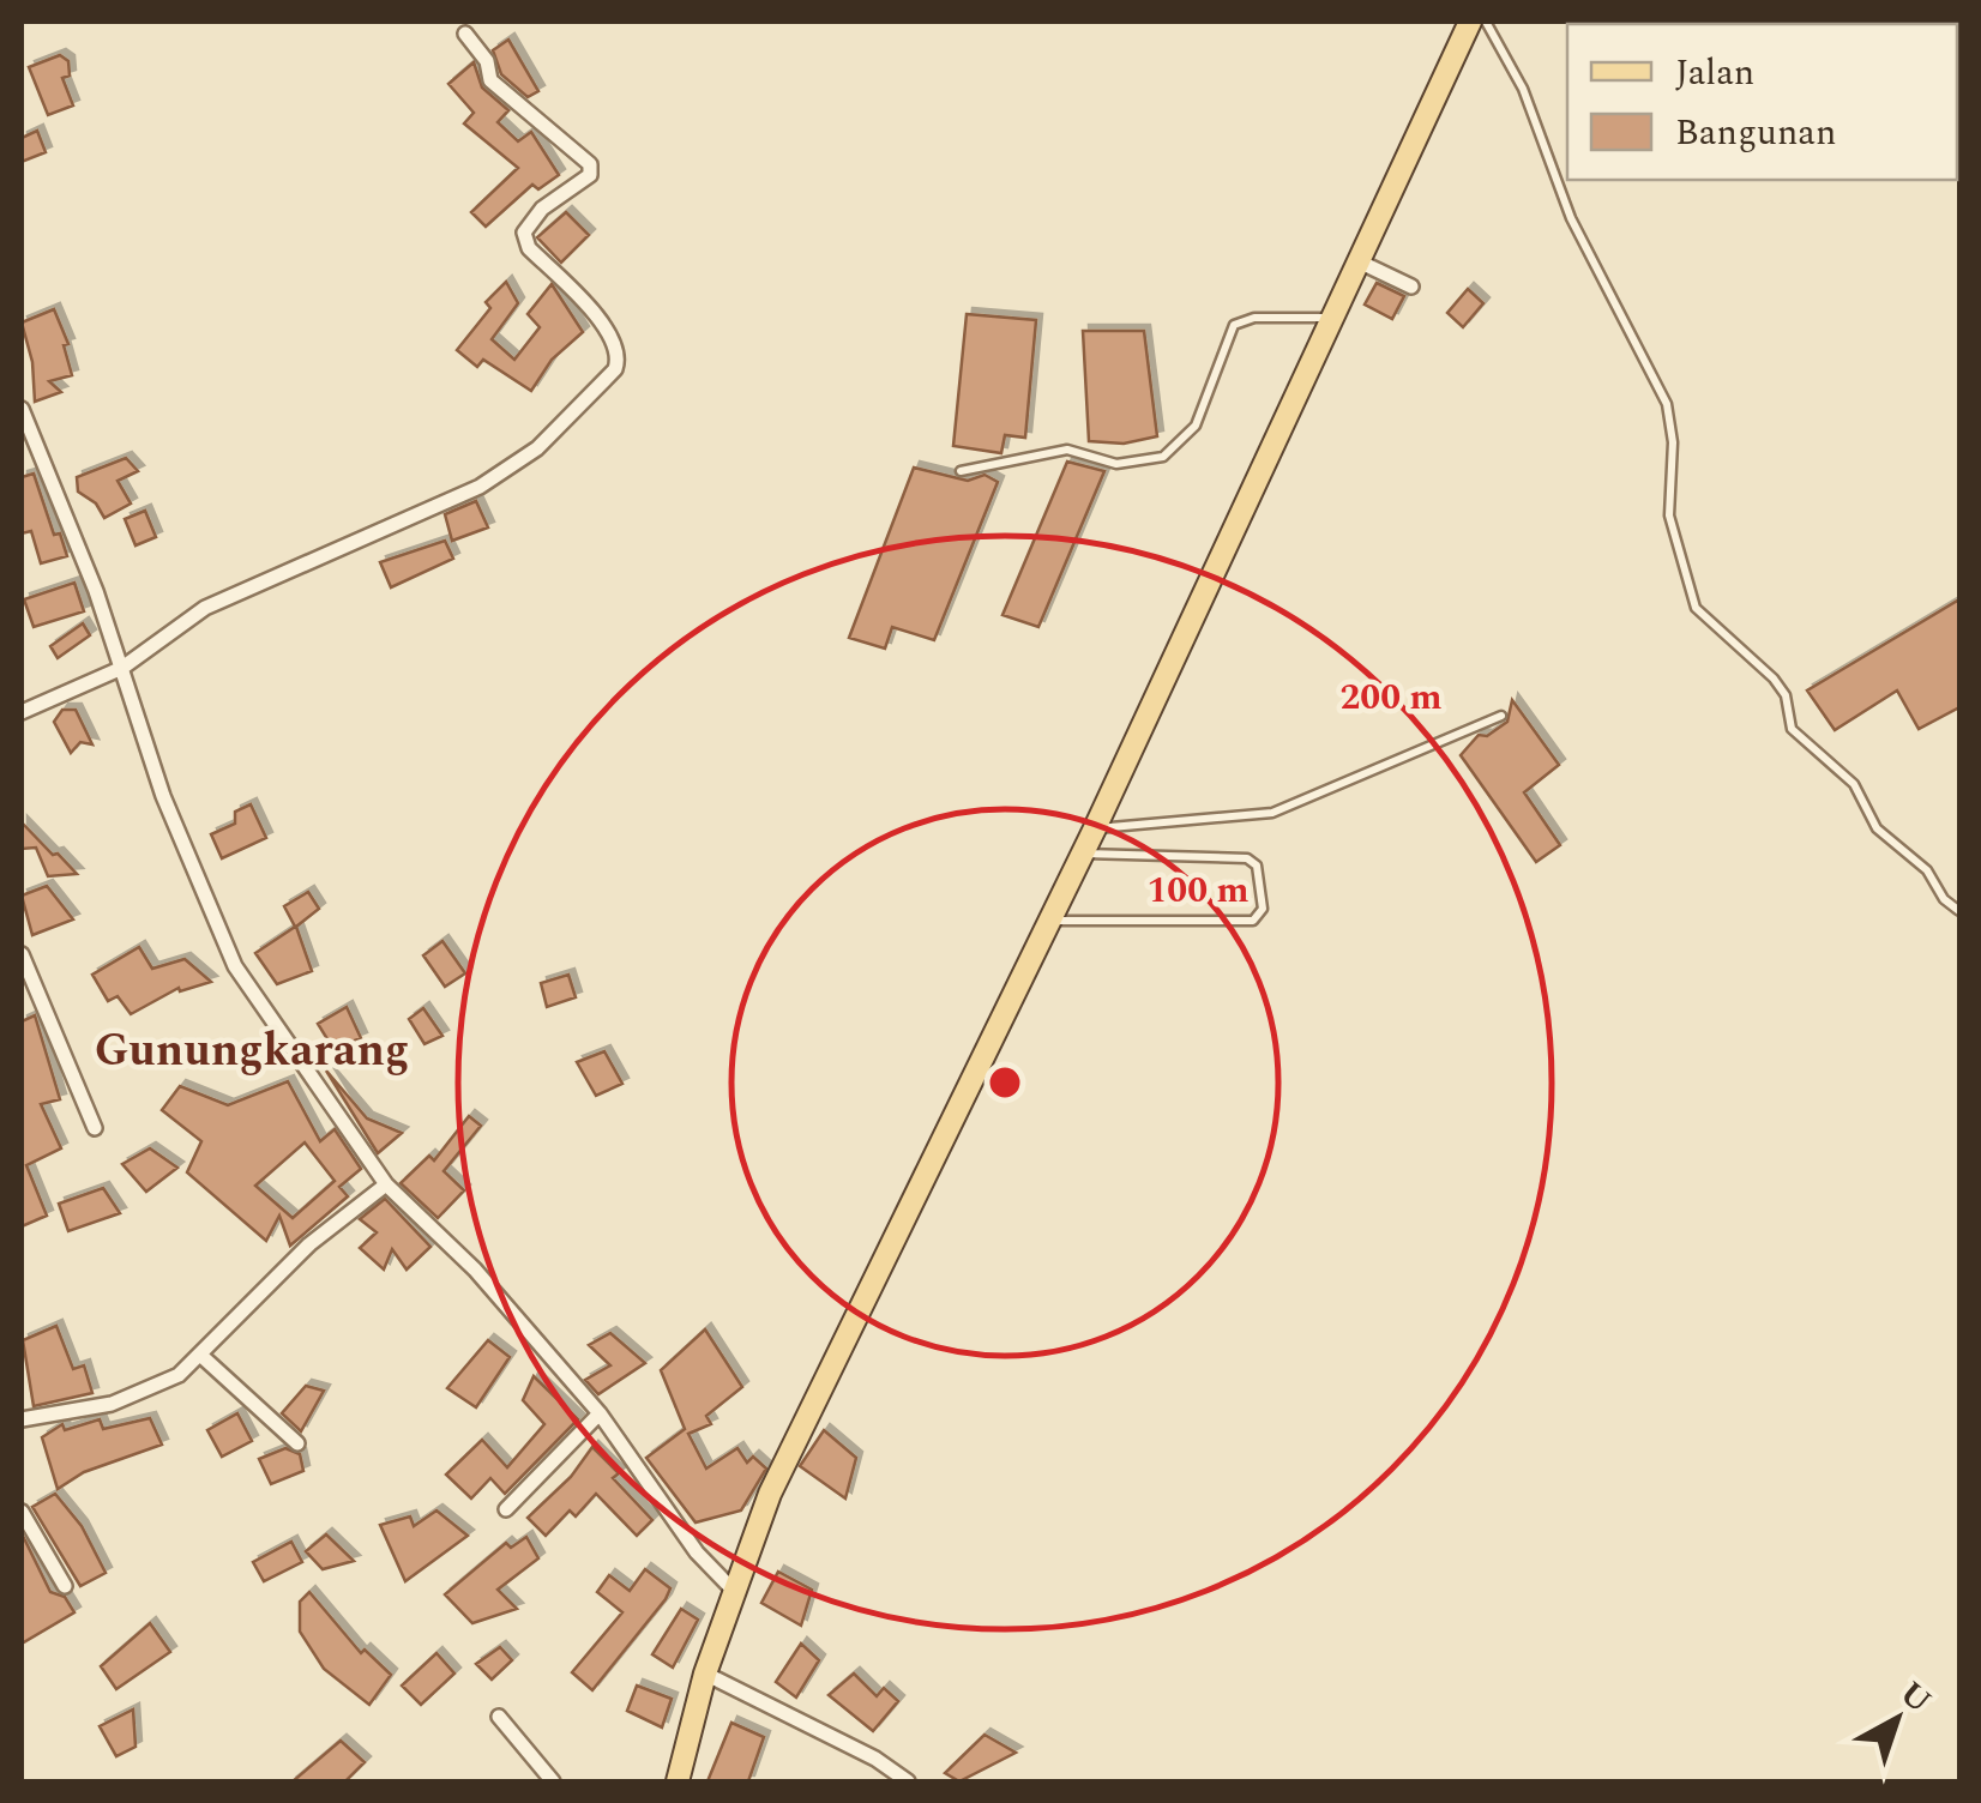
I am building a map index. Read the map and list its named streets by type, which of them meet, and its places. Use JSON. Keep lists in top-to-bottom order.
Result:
{
  "districts": ["Gunungkarang"],
  "legend": ["Jalan", "Bangunan"],
  "north": "top right",
  "rings": ["200 m", "100 m"]
}
